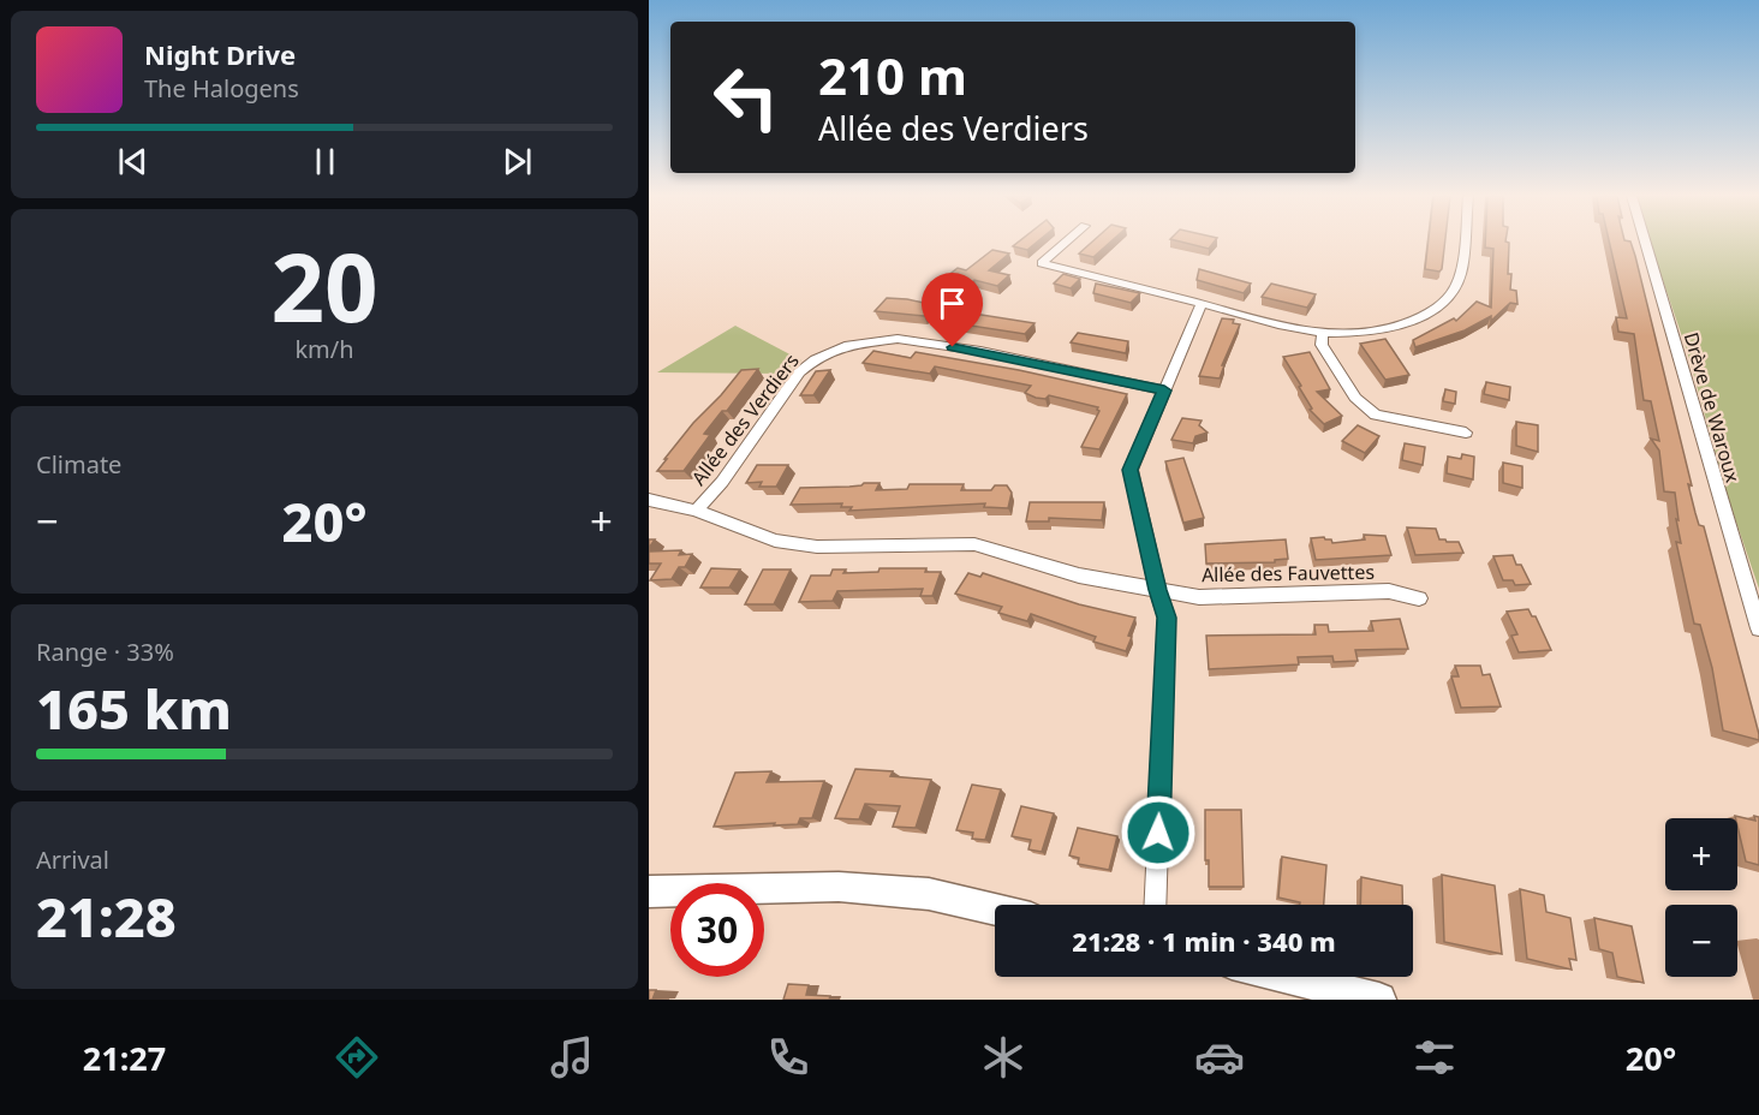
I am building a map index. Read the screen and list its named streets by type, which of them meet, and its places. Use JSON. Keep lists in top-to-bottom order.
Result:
{
  "streets": {
    "street": ["Drève de Waroux", "Allée des Verdiers", "Allée des Fauvettes"]
  },
  "crossings": [
    ["Allée des Verdiers", "Allée des Fauvettes"]
  ],
  "page": {
    "turn": ["210 m", "Allée des Verdiers"],
    "song": ["Night Drive", "The Halogens"],
    "tile": [
      ["20", "km/h"],
      "Climate",
      ["Range · 33%", "165 km"],
      ["Arrival", "21:28"]
    ],
    "heat": ["−", "20°", "+"],
    "map_buttons": ["+", "−"],
    "limit": "30",
    "trip": "21:28 · 1 min · 340 m",
    "tabs": ["21:27", "20°"]
  }
}
